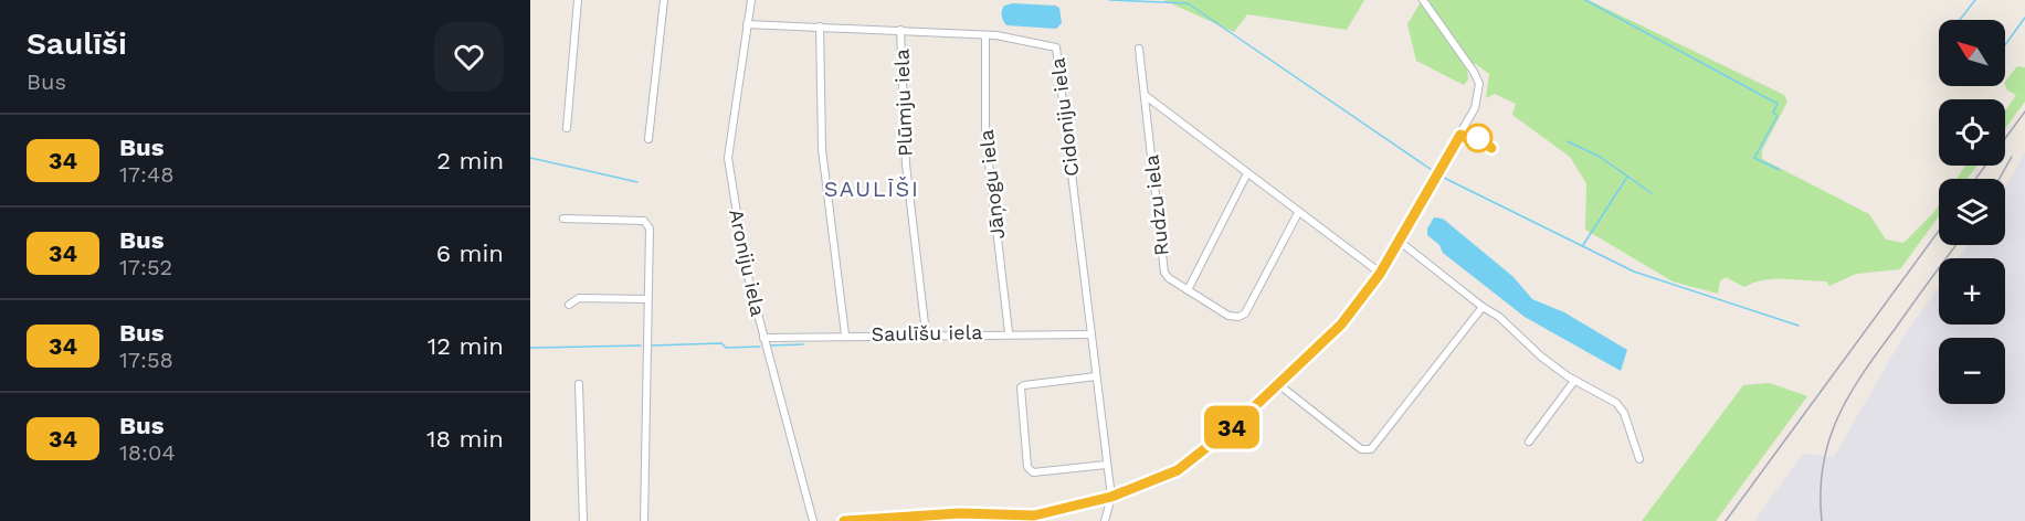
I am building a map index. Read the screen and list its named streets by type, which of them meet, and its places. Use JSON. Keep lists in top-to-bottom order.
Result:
{
  "streets": {
    "street": [
      "Plūmju iela",
      "Cidoniju iela",
      "Jāņogu iela",
      "Rudzu iela",
      "Aroniju iela",
      "Saulīšu iela"
    ]
  },
  "crossings": [
    ["Plūmju iela", "Cidoniju iela"],
    ["Plūmju iela", "Saulīšu iela"],
    ["Cidoniju iela", "Jāņogu iela"],
    ["Cidoniju iela", "Aroniju iela"],
    ["Cidoniju iela", "Saulīšu iela"],
    ["Jāņogu iela", "Saulīšu iela"],
    ["Aroniju iela", "Saulīšu iela"]
  ],
  "districts": ["SAULĪŠI"],
  "lines": ["bus line 34"],
  "north": "top left",
  "page": {
    "heading": ["Saulīši", "Bus"],
    "on_map": "34",
    "map_buttons": ["+", "−"],
    "list": [
      {
        "mark": "34",
        "name": "Bus",
        "note": "17:48",
        "value": "2 min"
      },
      {
        "mark": "34",
        "name": "Bus",
        "note": "17:52",
        "value": "6 min"
      },
      {
        "mark": "34",
        "name": "Bus",
        "note": "17:58",
        "value": "12 min"
      },
      {
        "mark": "34",
        "name": "Bus",
        "note": "18:04",
        "value": "18 min"
      }
    ]
  }
}
